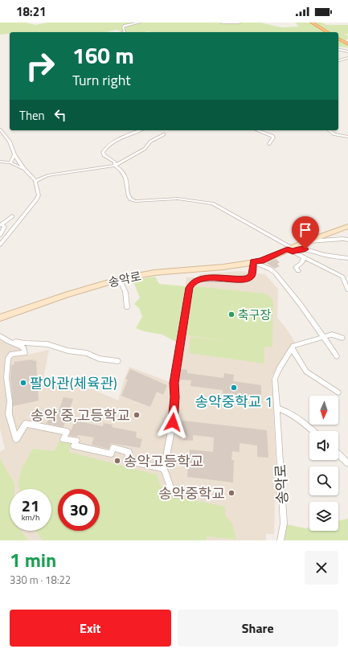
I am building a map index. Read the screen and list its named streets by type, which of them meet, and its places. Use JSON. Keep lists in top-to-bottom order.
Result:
{
  "streets": {
    "main road": ["송악로"]
  },
  "places": [
    "축구장",
    "팔아관(체육관)",
    "송악중학교 1",
    "송악 중,고등학교",
    "송악고등학교",
    "송악중학교"
  ],
  "north": "bottom",
  "page": {
    "status": "18:21",
    "turn": ["160 m", "Turn right"],
    "then": "Then",
    "speed": "21 km/h",
    "limit": "30",
    "heading": ["1 min", "330 m · 18:22"],
    "buttons": ["Exit", "Share"]
  }
}
